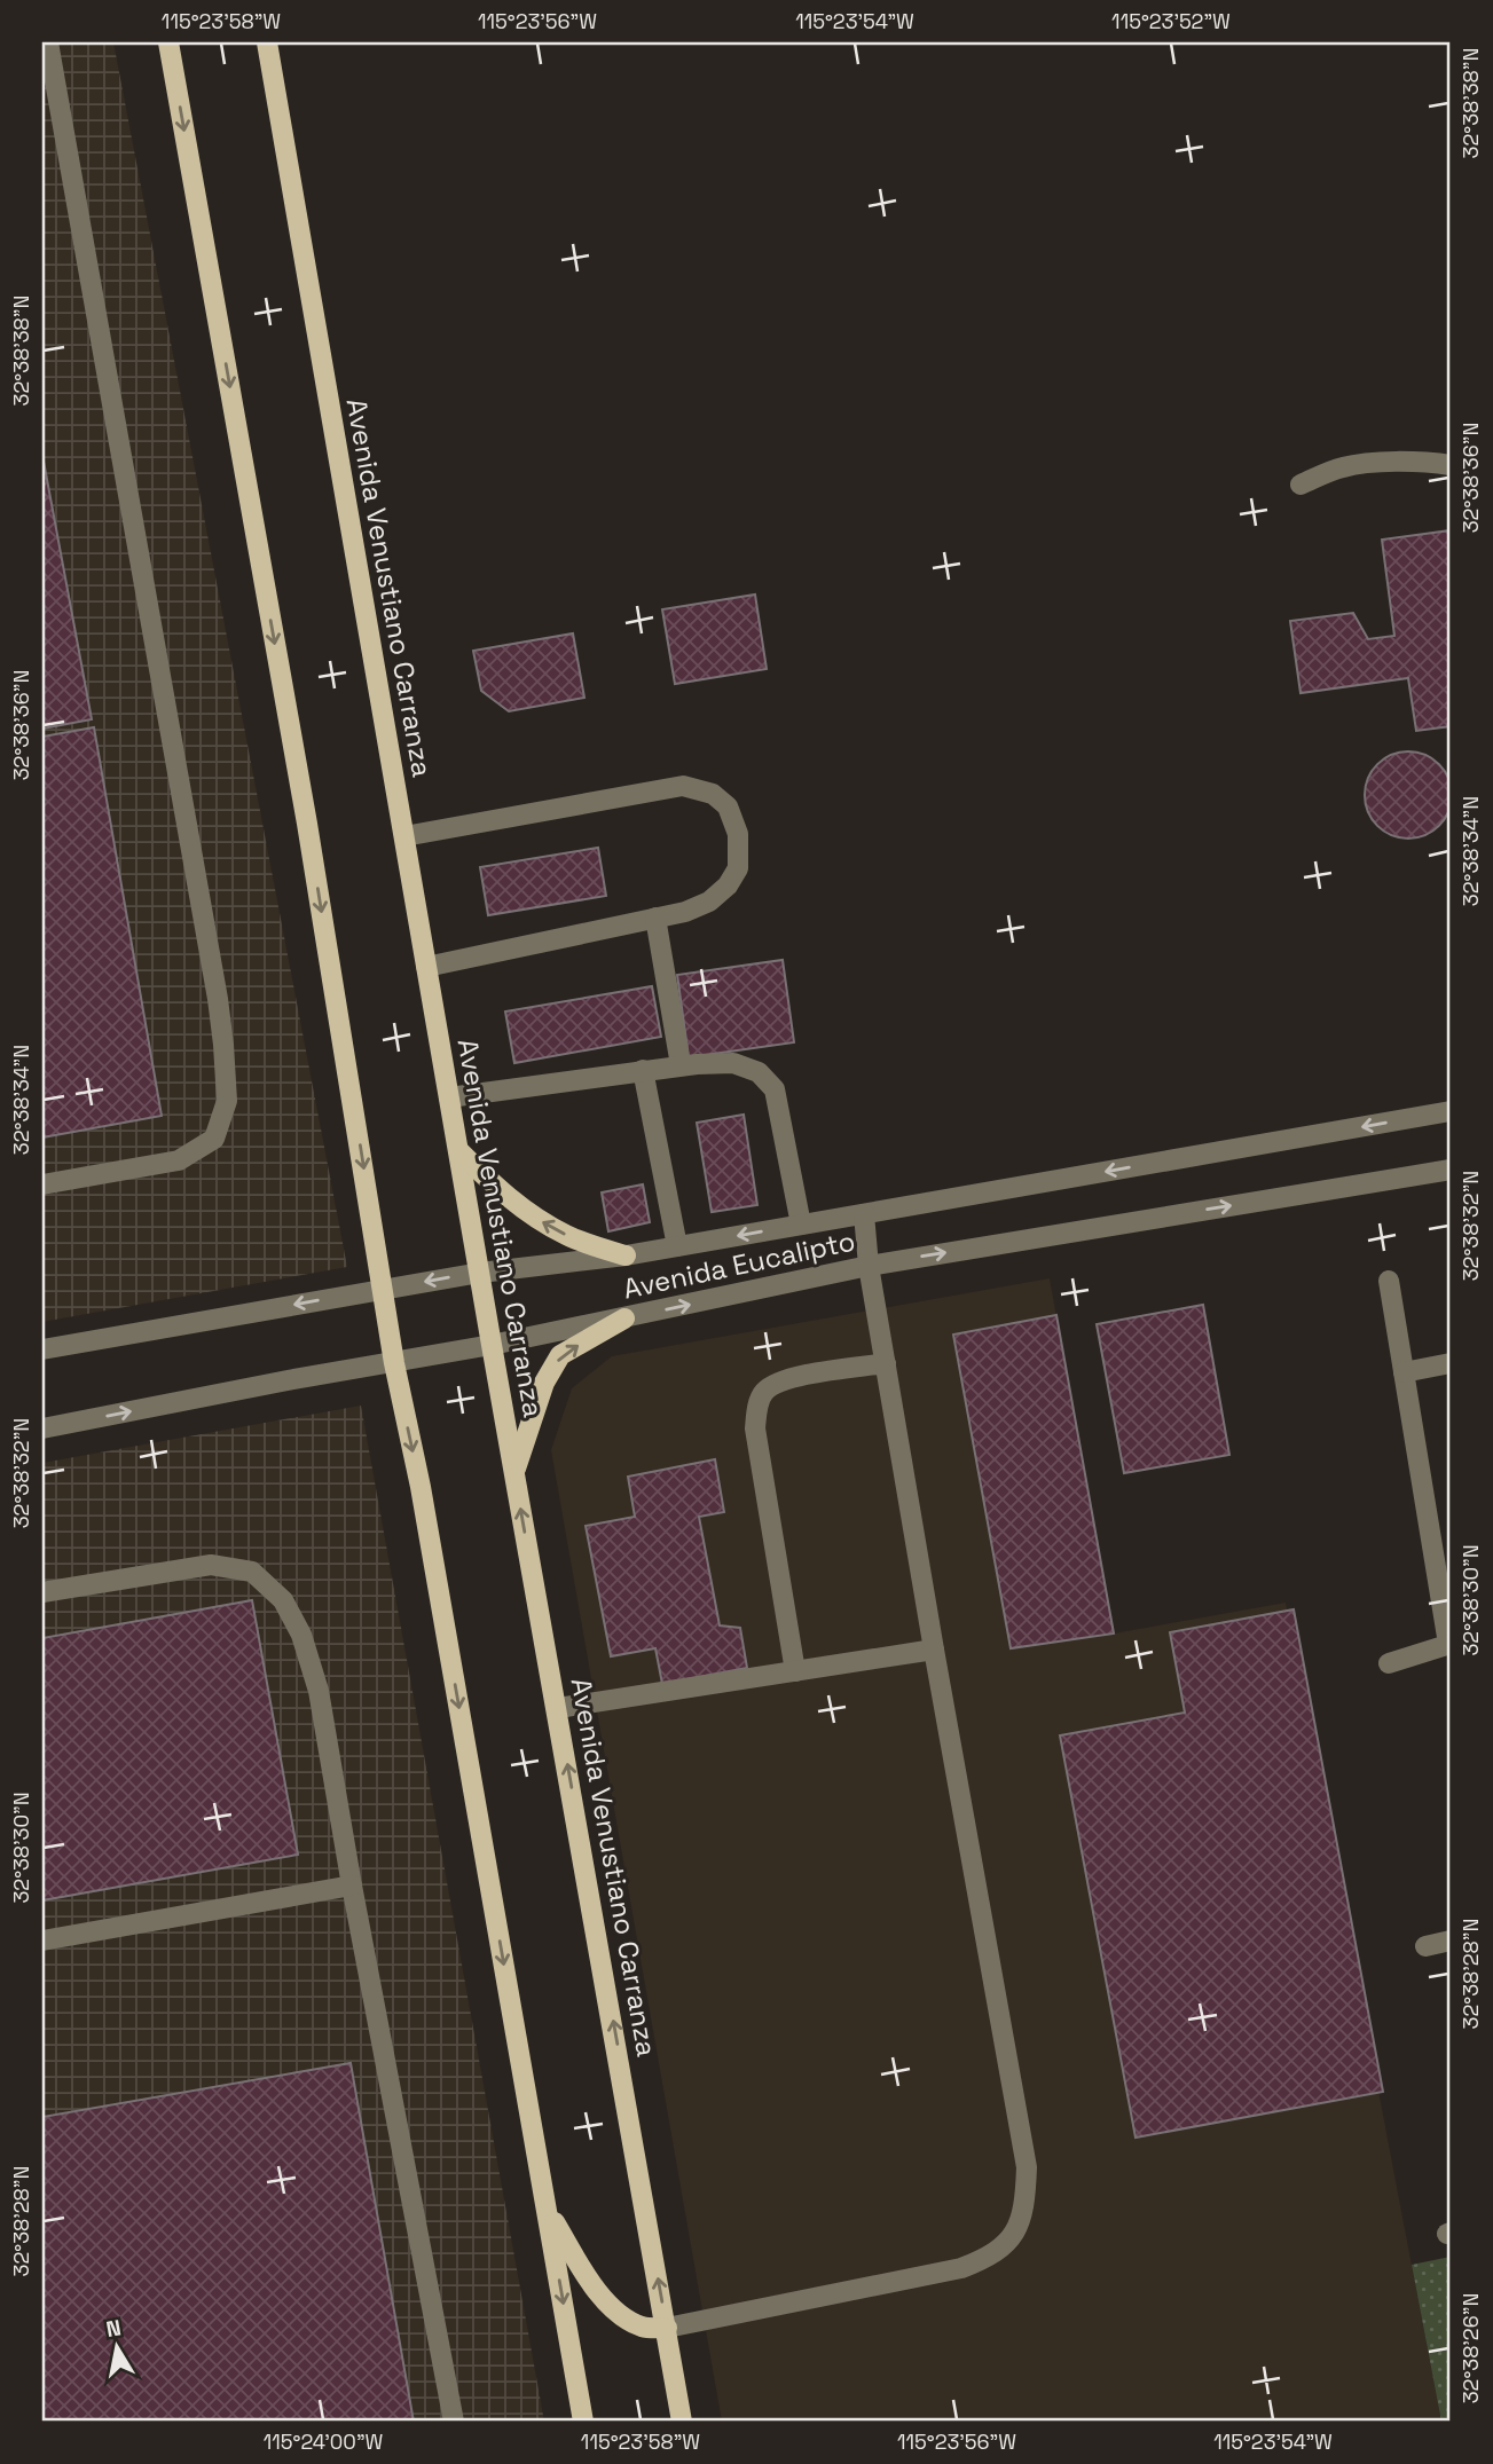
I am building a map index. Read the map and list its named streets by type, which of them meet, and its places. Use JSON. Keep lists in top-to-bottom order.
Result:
{
  "streets": {
    "main road": ["Avenida Venustiano Carranza"],
    "street": ["Avenida Eucalipto"]
  },
  "crossings": [
    ["Avenida Venustiano Carranza", "Avenida Eucalipto"]
  ],
  "north": "top",
  "coordinates": [
    "115°23'58\"W",
    "115°23'56\"W",
    "115°23'54\"W",
    "115°23'52\"W",
    "32°38'38\"N",
    "32°38'36\"N",
    "32°38'34\"N",
    "32°38'32\"N",
    "32°38'30\"N",
    "32°38'28\"N",
    "32°38'26\"N",
    "115°24'00\"W"
  ]
}
